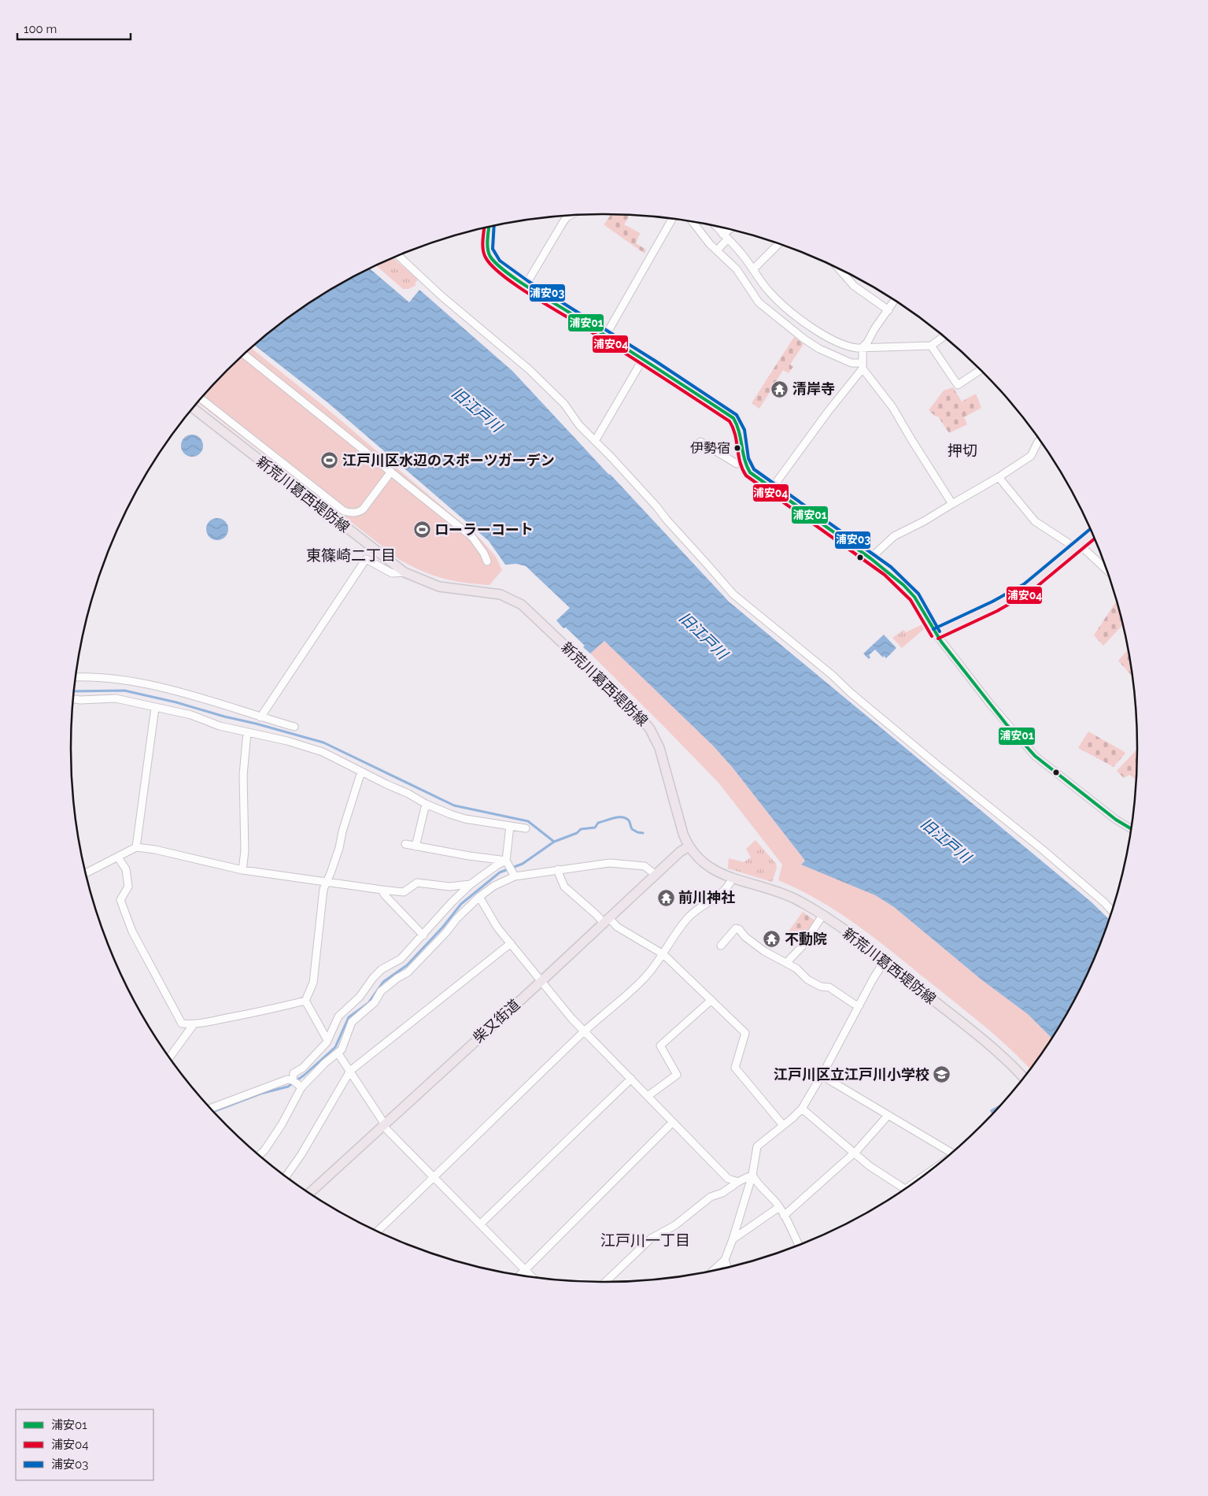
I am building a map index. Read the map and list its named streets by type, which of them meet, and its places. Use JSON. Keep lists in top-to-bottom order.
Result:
{
  "streets": {
    "main road": ["新荒川葛西堤防線", "柴又街道"]
  },
  "crossings": [
    ["新荒川葛西堤防線", "柴又街道"]
  ],
  "districts": ["押切", "東篠崎二丁目", "江戸川一丁目"],
  "water": ["旧江戸川"],
  "places": {
    "temple": ["清岸寺", "前川神社", "不動院"],
    "other": ["伊勢宿"],
    "sports": ["江戸川区水辺のスポーツガーデン", "ローラーコート"],
    "school or university": ["江戸川区立江戸川小学校"]
  },
  "lines": ["transit line 浦安03", "transit line 浦安01", "transit line 浦安04"],
  "legend": ["浦安01", "浦安04", "浦安03"],
  "scale_bar": "100 m"
}
